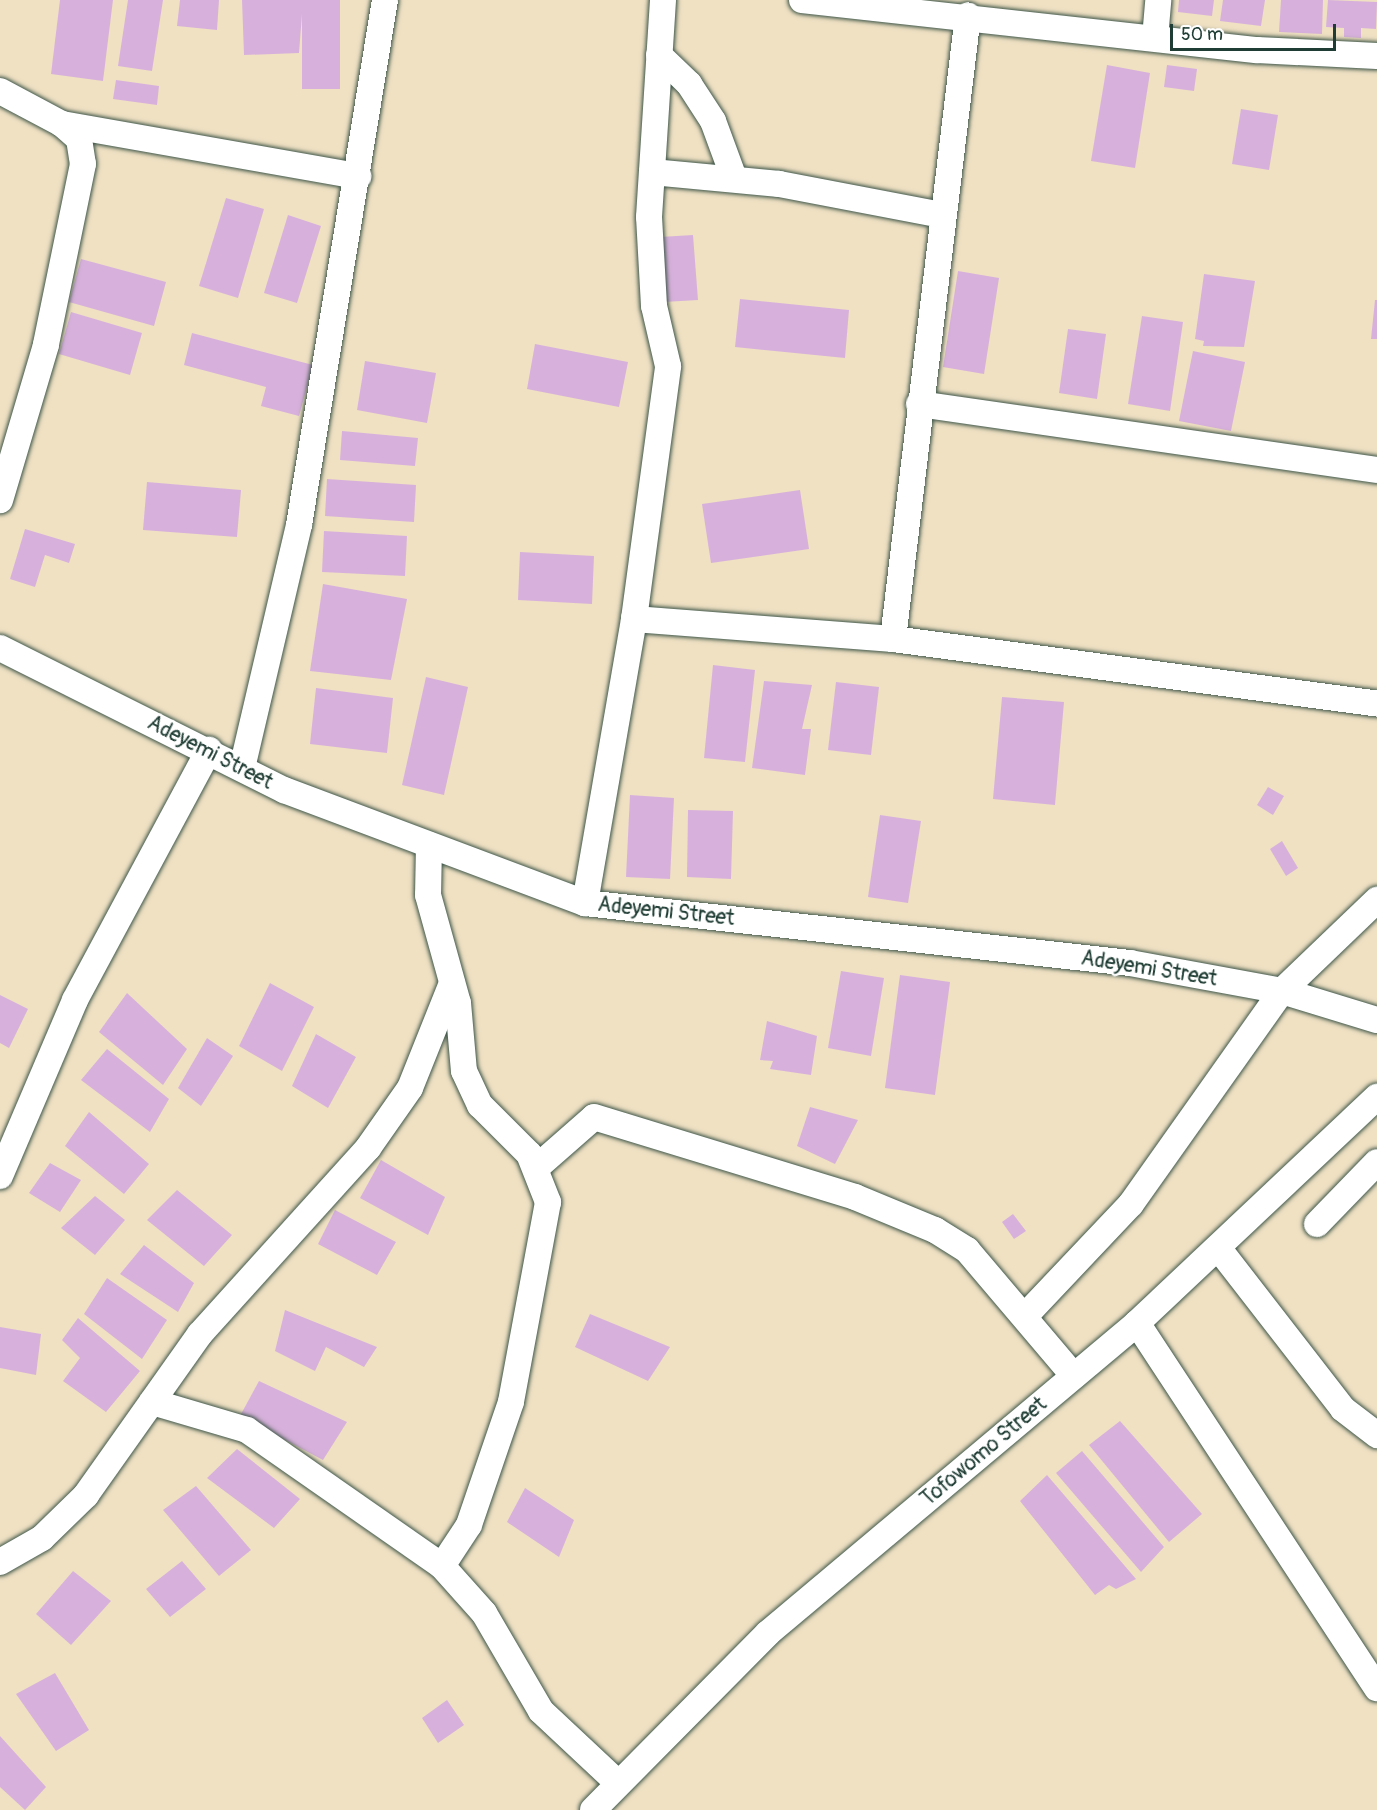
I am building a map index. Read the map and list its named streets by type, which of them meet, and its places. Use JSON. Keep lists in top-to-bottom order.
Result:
{
  "streets": {
    "street": ["Adeyemi Street", "Tofowomo Street"]
  },
  "scale_bar": "50 m"
}
